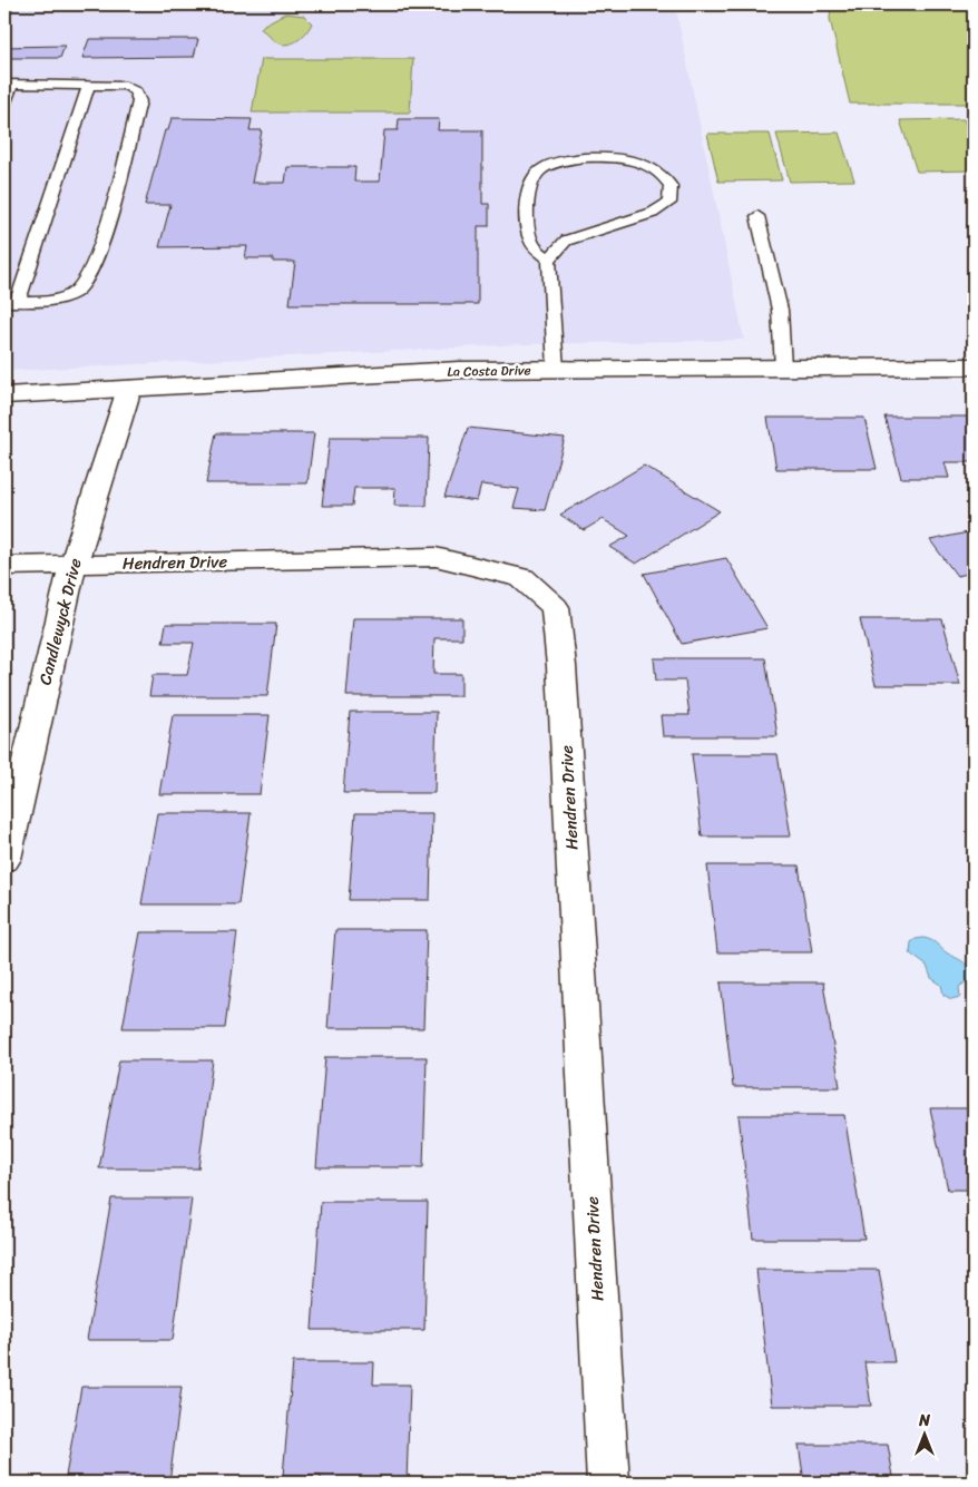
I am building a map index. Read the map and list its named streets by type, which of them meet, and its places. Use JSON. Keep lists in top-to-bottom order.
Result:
{
  "streets": {
    "street": ["La Costa Drive", "Hendren Drive", "Candlewyck Drive"]
  },
  "crossings": [
    ["La Costa Drive", "Candlewyck Drive"],
    ["Hendren Drive", "Candlewyck Drive"]
  ],
  "north": "top"
}
